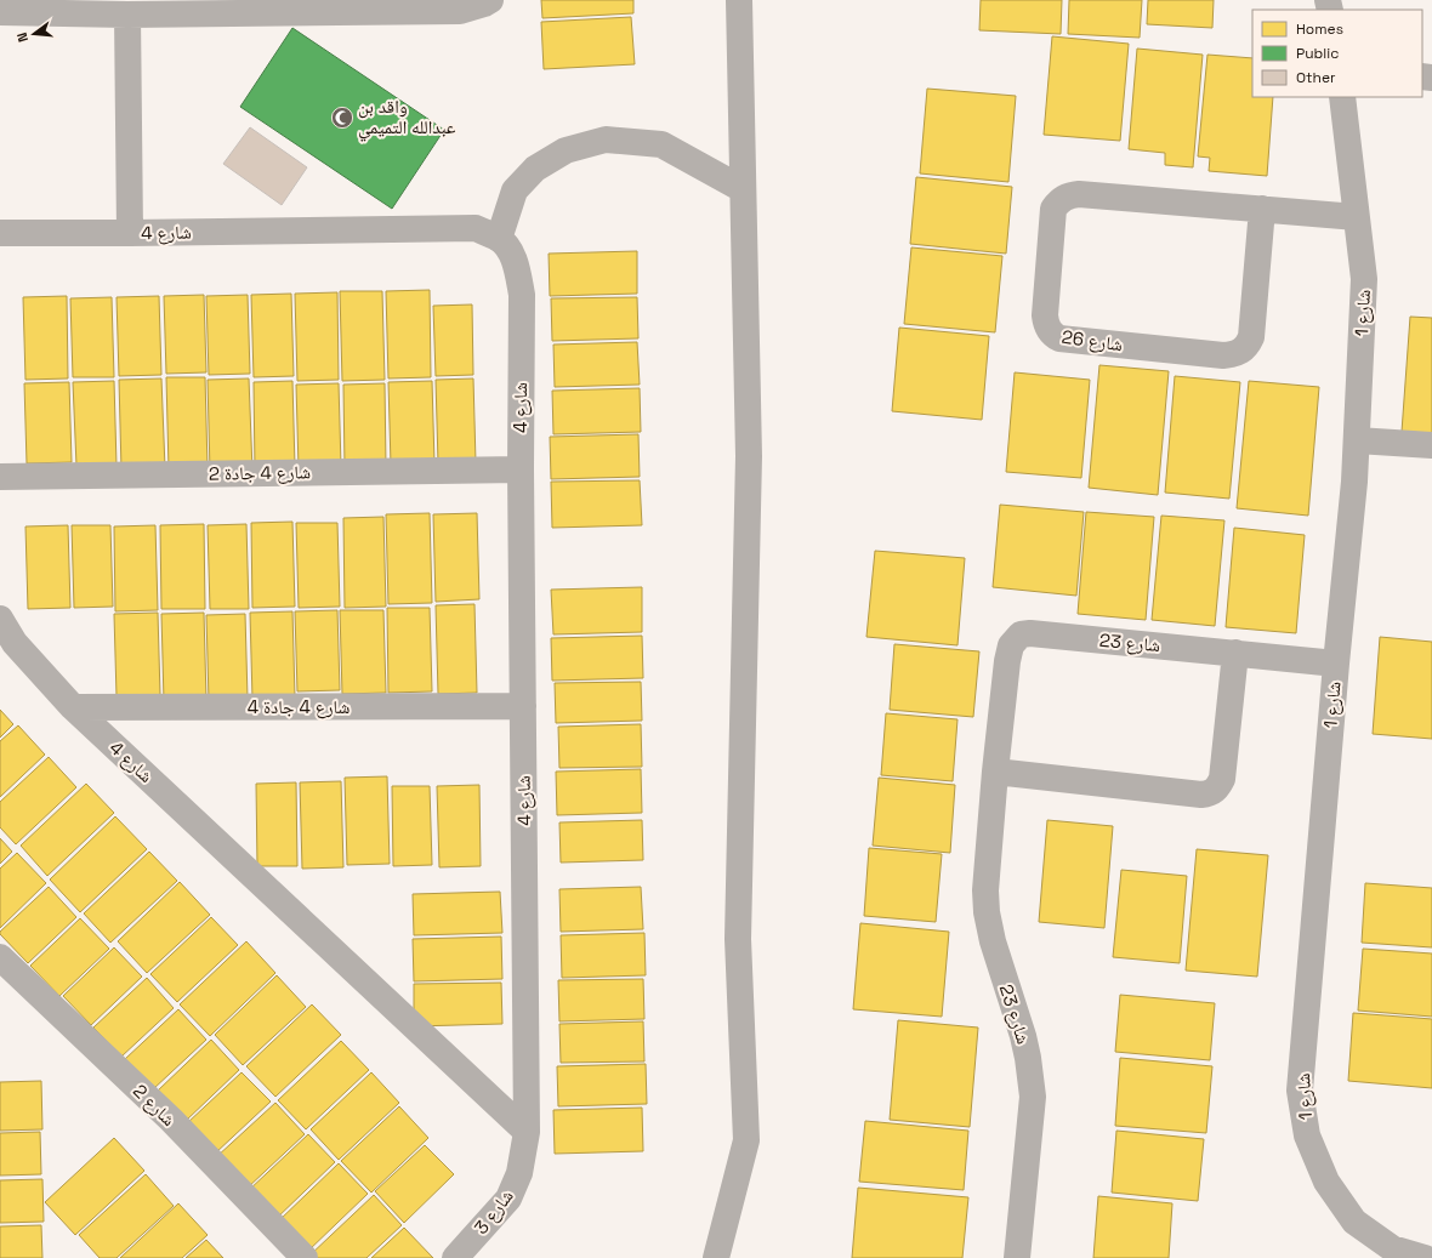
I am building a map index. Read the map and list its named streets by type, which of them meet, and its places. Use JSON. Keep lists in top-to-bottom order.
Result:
{
  "streets": {
    "street": [
      "شارع 4",
      "شارع 1",
      "شارع 26",
      "شارع 4 جادة 2",
      "شارع 23",
      "شارع 4 جادة 4",
      "شارع 2",
      "شارع 3"
    ]
  },
  "crossings": [
    ["شارع 4", "شارع 4 جادة 2"],
    ["شارع 4", "شارع 4 جادة 4"],
    ["شارع 4", "شارع 3"],
    ["شارع 1", "شارع 26"],
    ["شارع 1", "شارع 23"]
  ],
  "places": {
    "mosque": ["واقد بن عبدالله التميمي"]
  },
  "legend": ["Homes", "Public", "Other"],
  "north": "left"
}
